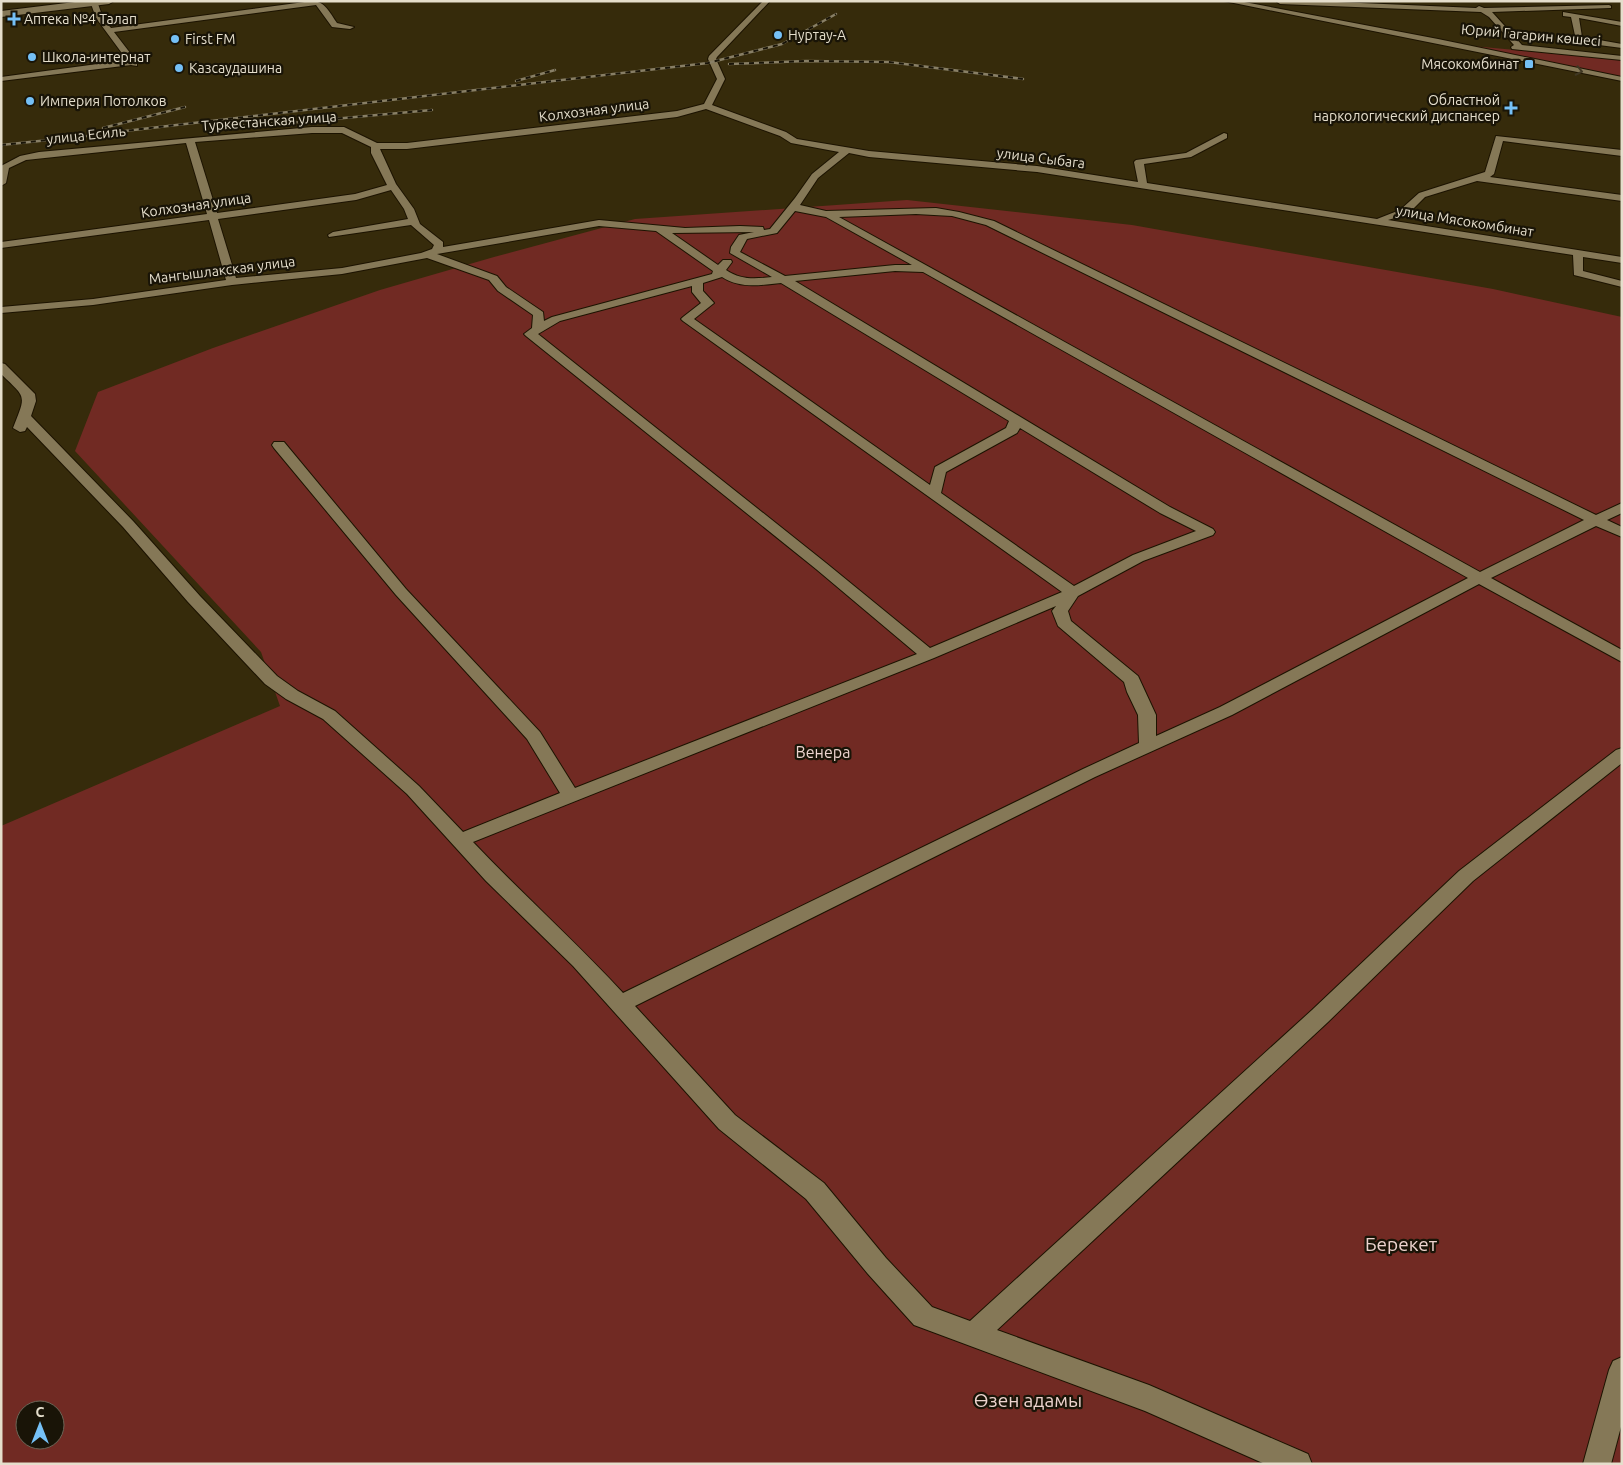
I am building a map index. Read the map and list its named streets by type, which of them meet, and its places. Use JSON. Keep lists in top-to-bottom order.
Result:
{
  "streets": {
    "street": [
      "Юрий Гагарин көшесі",
      "Колхозная улица",
      "Туркестанская улица",
      "улица Есиль",
      "улица Сыбага",
      "улица Мясокомбинат",
      "Мангышлакская улица"
    ]
  },
  "crossings": [
    ["Колхозная улица", "Туркестанская улица"],
    ["Колхозная улица", "улица Сыбага"],
    ["Туркестанская улица", "улица Есиль"],
    ["улица Сыбага", "улица Мясокомбинат"]
  ],
  "parks": ["Венера", "Берекет", "Өзен адамы"],
  "places": {
    "health": ["Аптека №4 Талап", "Областной наркологический диспансер"],
    "other": [
      "Нуртау-А",
      "First FM",
      "Школа-интернат",
      "Казсаудашина",
      "Империя Потолков"
    ],
    "transit": ["Мясокомбинат"]
  },
  "north": "top"
}
